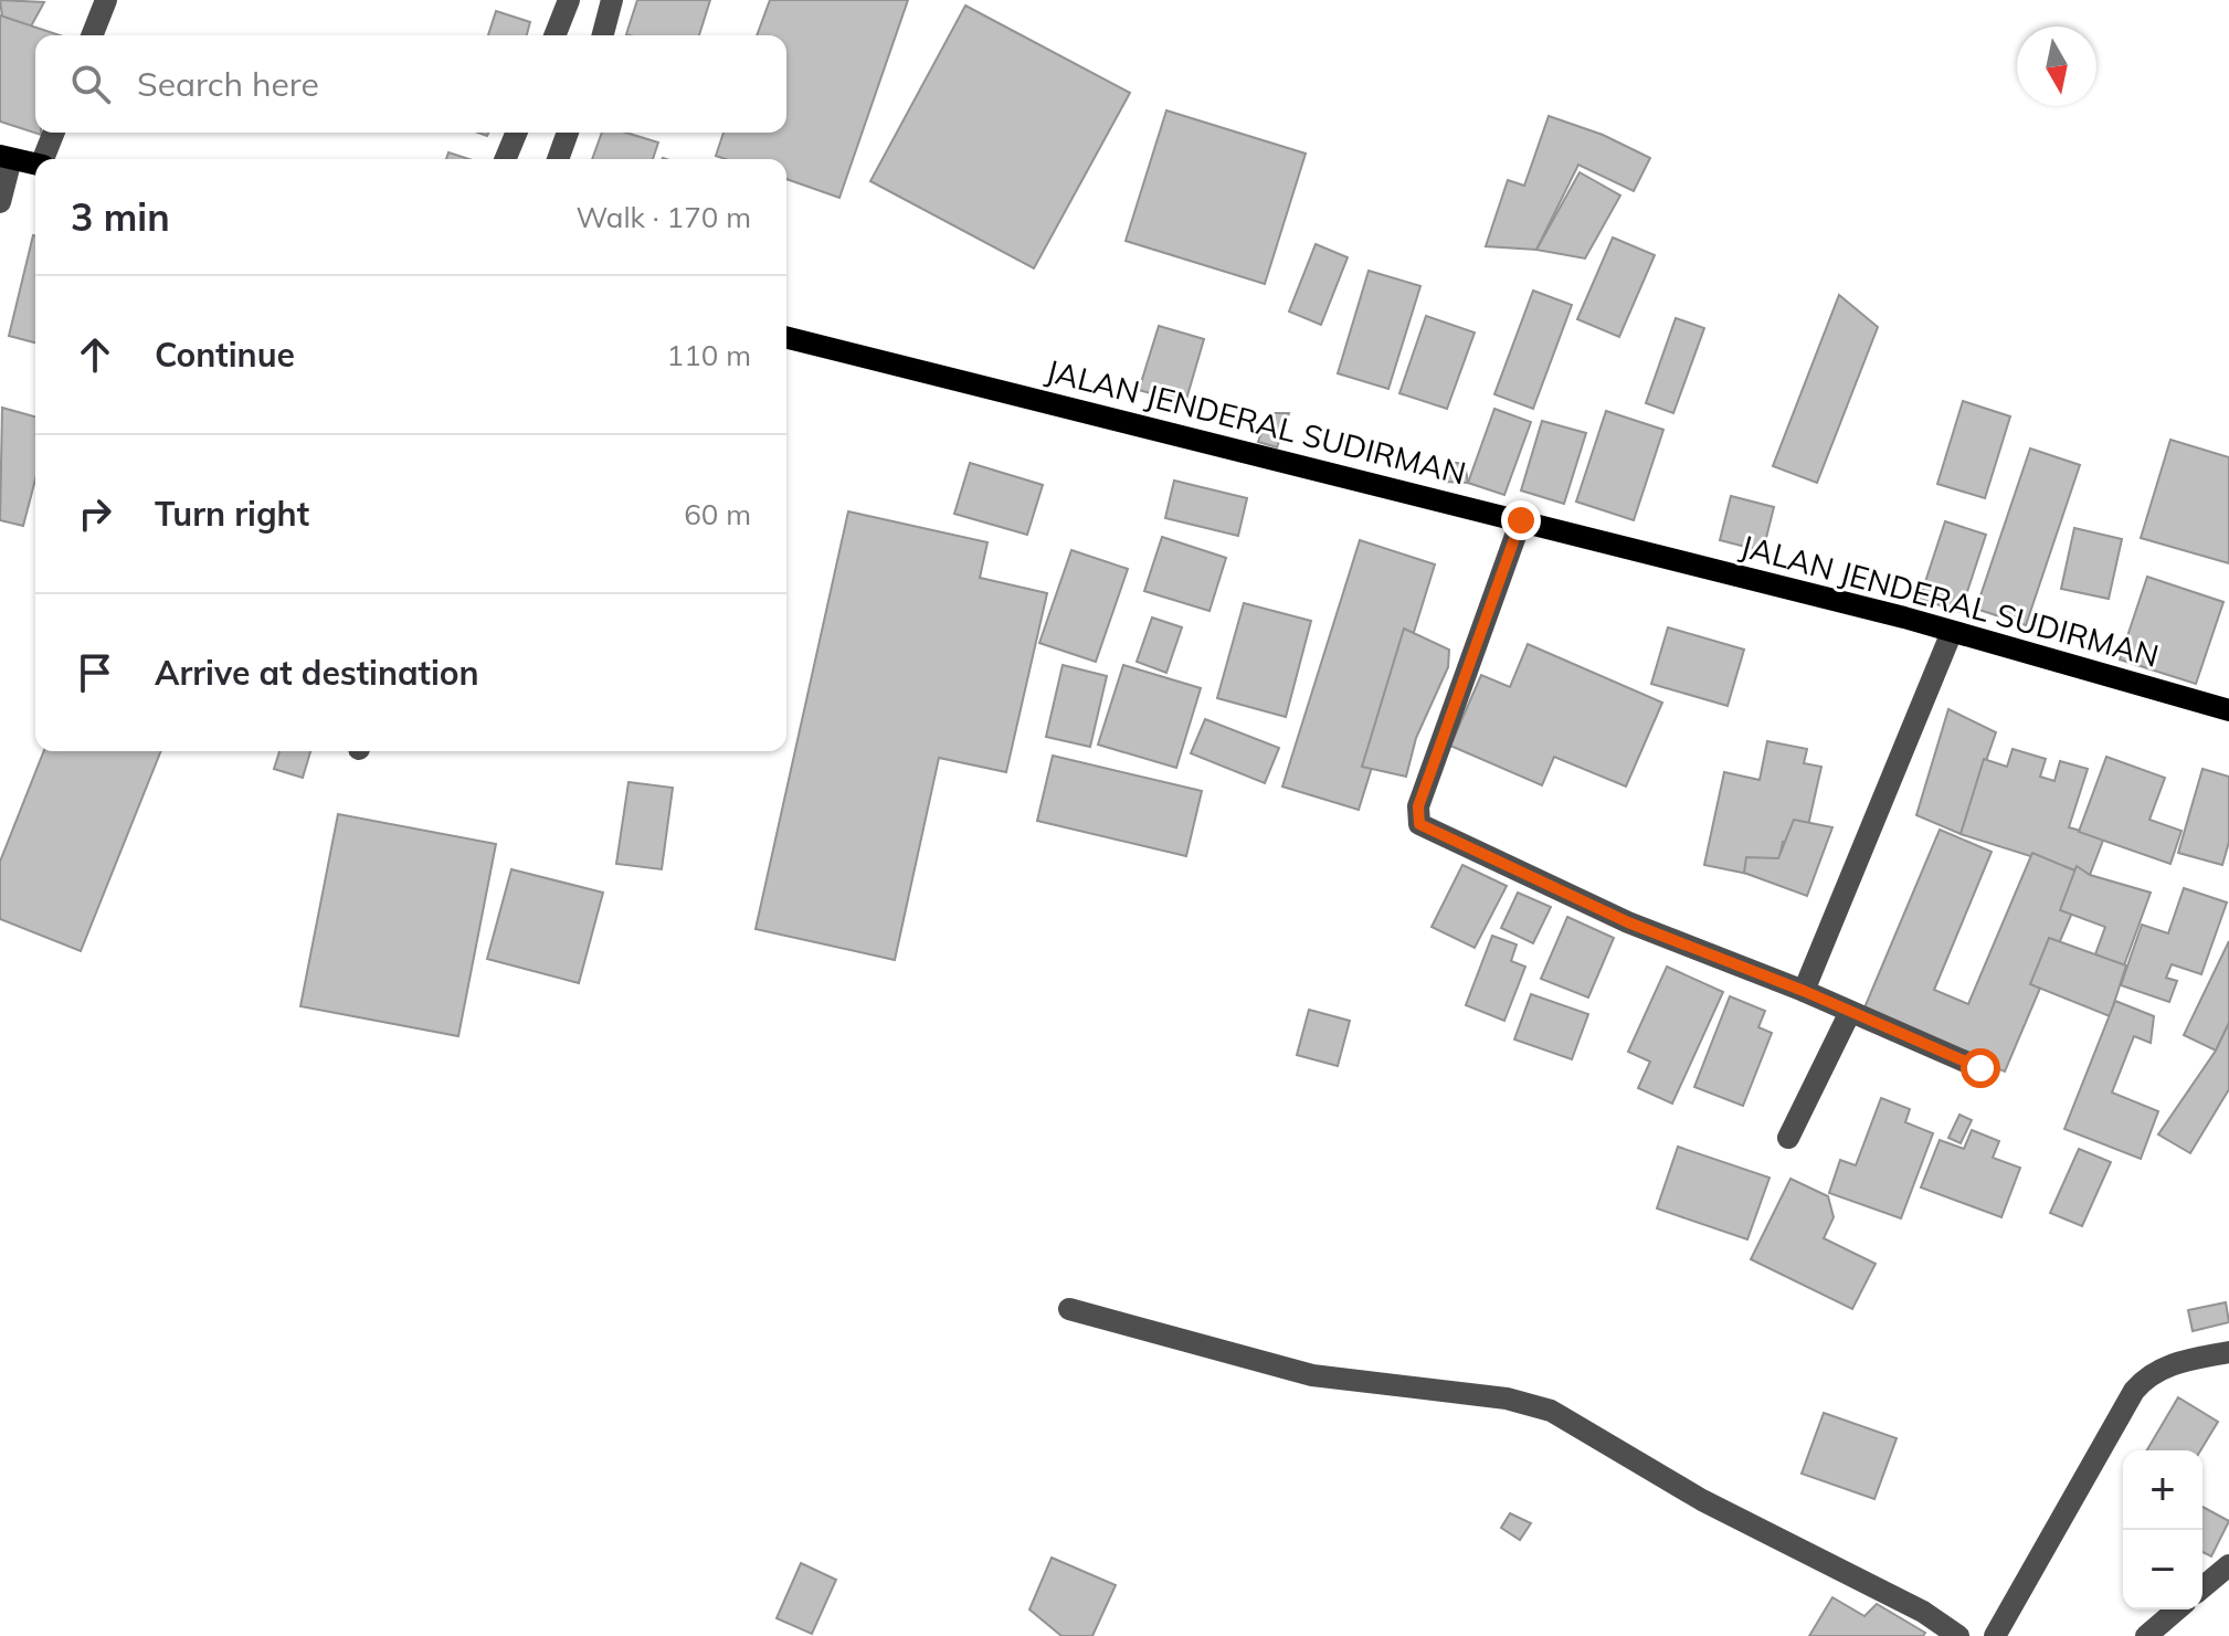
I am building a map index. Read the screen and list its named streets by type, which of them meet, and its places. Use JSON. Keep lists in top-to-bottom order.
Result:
{
  "streets": {
    "main road": ["JALAN JENDERAL SUDIRMAN"]
  },
  "north": "bottom",
  "page": {
    "search": "Search here",
    "heading": ["3 min", "Walk · 170 m"],
    "list": [
      ["Continue", "110 m"],
      ["Turn right", "60 m"],
      "Arrive at destination"
    ],
    "map_buttons": ["+", "−"]
  }
}
